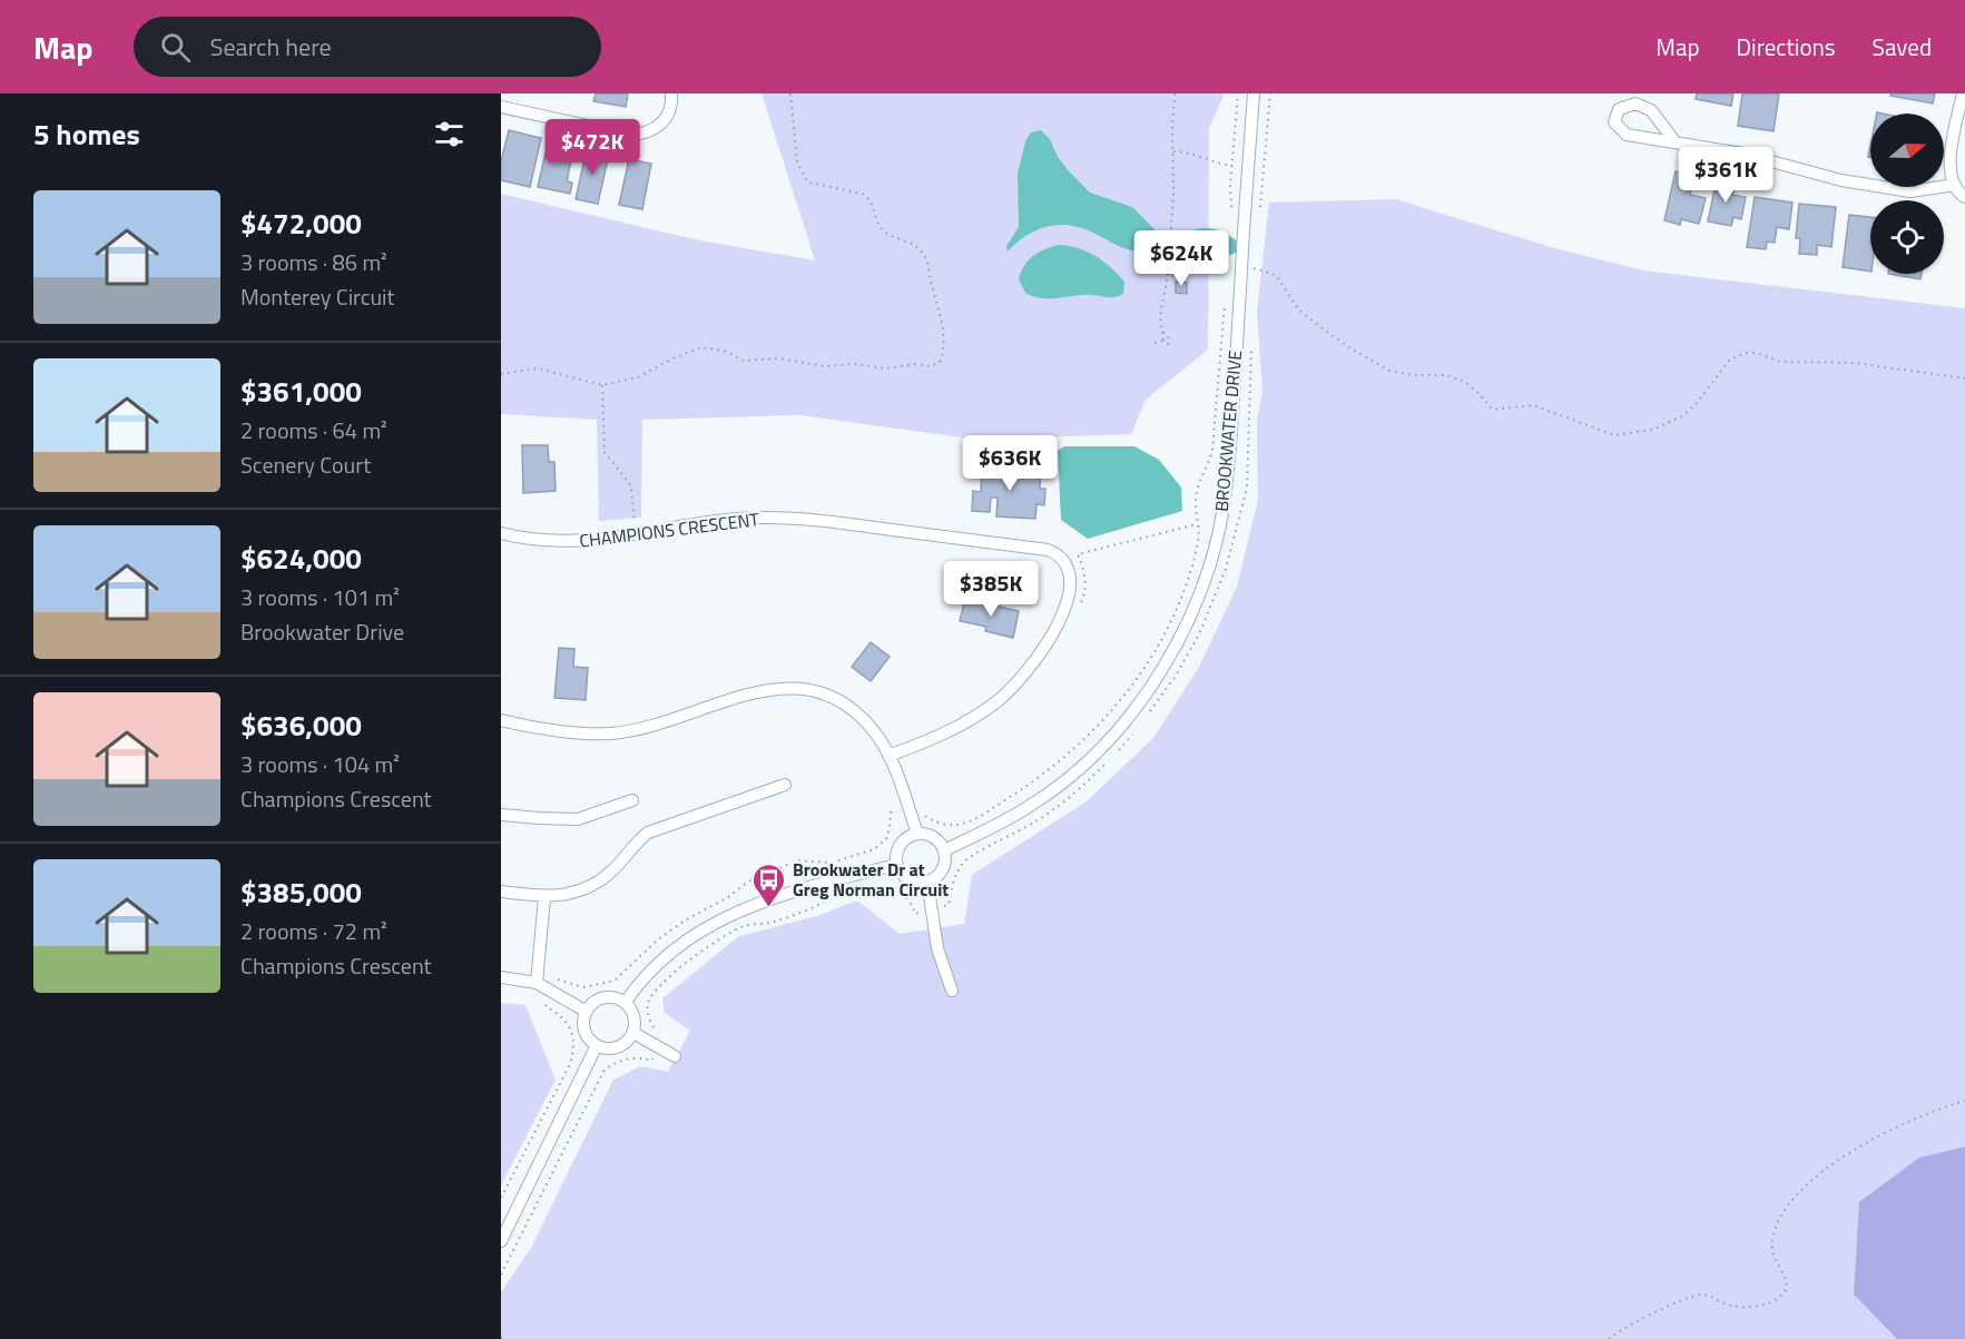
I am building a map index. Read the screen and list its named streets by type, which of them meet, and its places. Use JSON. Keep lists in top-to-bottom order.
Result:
{
  "streets": {
    "street": ["BROOKWATER DRIVE", "CHAMPIONS CRESCENT"]
  },
  "places": {
    "bus stop": ["Brookwater Dr at Greg Norman Circuit"]
  },
  "north": "right",
  "page": {
    "header": "Map",
    "search": "Search here",
    "nav": ["Map", "Directions", "Saved"],
    "heading": "5 homes",
    "price": [
      "$472K",
      "$361K",
      "$624K",
      "$636K",
      "$385K"
    ],
    "list": [
      {
        "name": "$472,000",
        "note": "3 rooms · 86 m² · Monterey Circuit"
      },
      {
        "name": "$361,000",
        "note": "2 rooms · 64 m² · Scenery Court"
      },
      {
        "name": "$624,000",
        "note": "3 rooms · 101 m² · Brookwater Drive"
      },
      {
        "name": "$636,000",
        "note": "3 rooms · 104 m² · Champions Crescent"
      },
      {
        "name": "$385,000",
        "note": "2 rooms · 72 m² · Champions Crescent"
      }
    ]
  }
}
